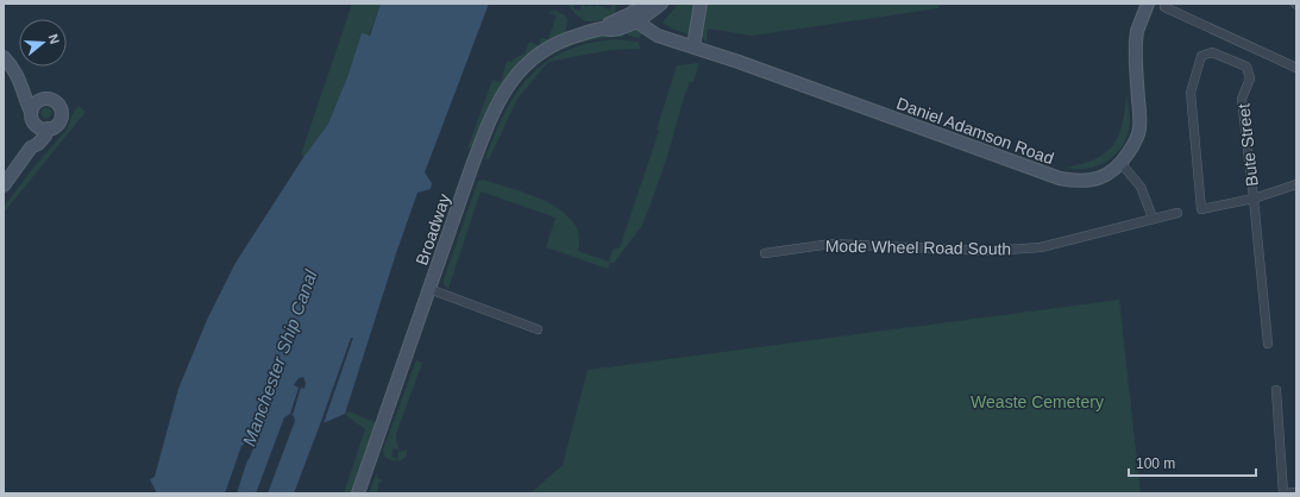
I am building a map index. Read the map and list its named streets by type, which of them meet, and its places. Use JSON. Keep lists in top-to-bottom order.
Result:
{
  "streets": {
    "street": [
      "Daniel Adamson Road",
      "Bute Street",
      "Broadway",
      "Mode Wheel Road South"
    ]
  },
  "crossings": [
    ["Daniel Adamson Road", "Broadway"]
  ],
  "water": ["Manchester Ship Canal"],
  "parks": ["Weaste Cemetery"],
  "scale_bar": "100 m",
  "north": "right"
}
